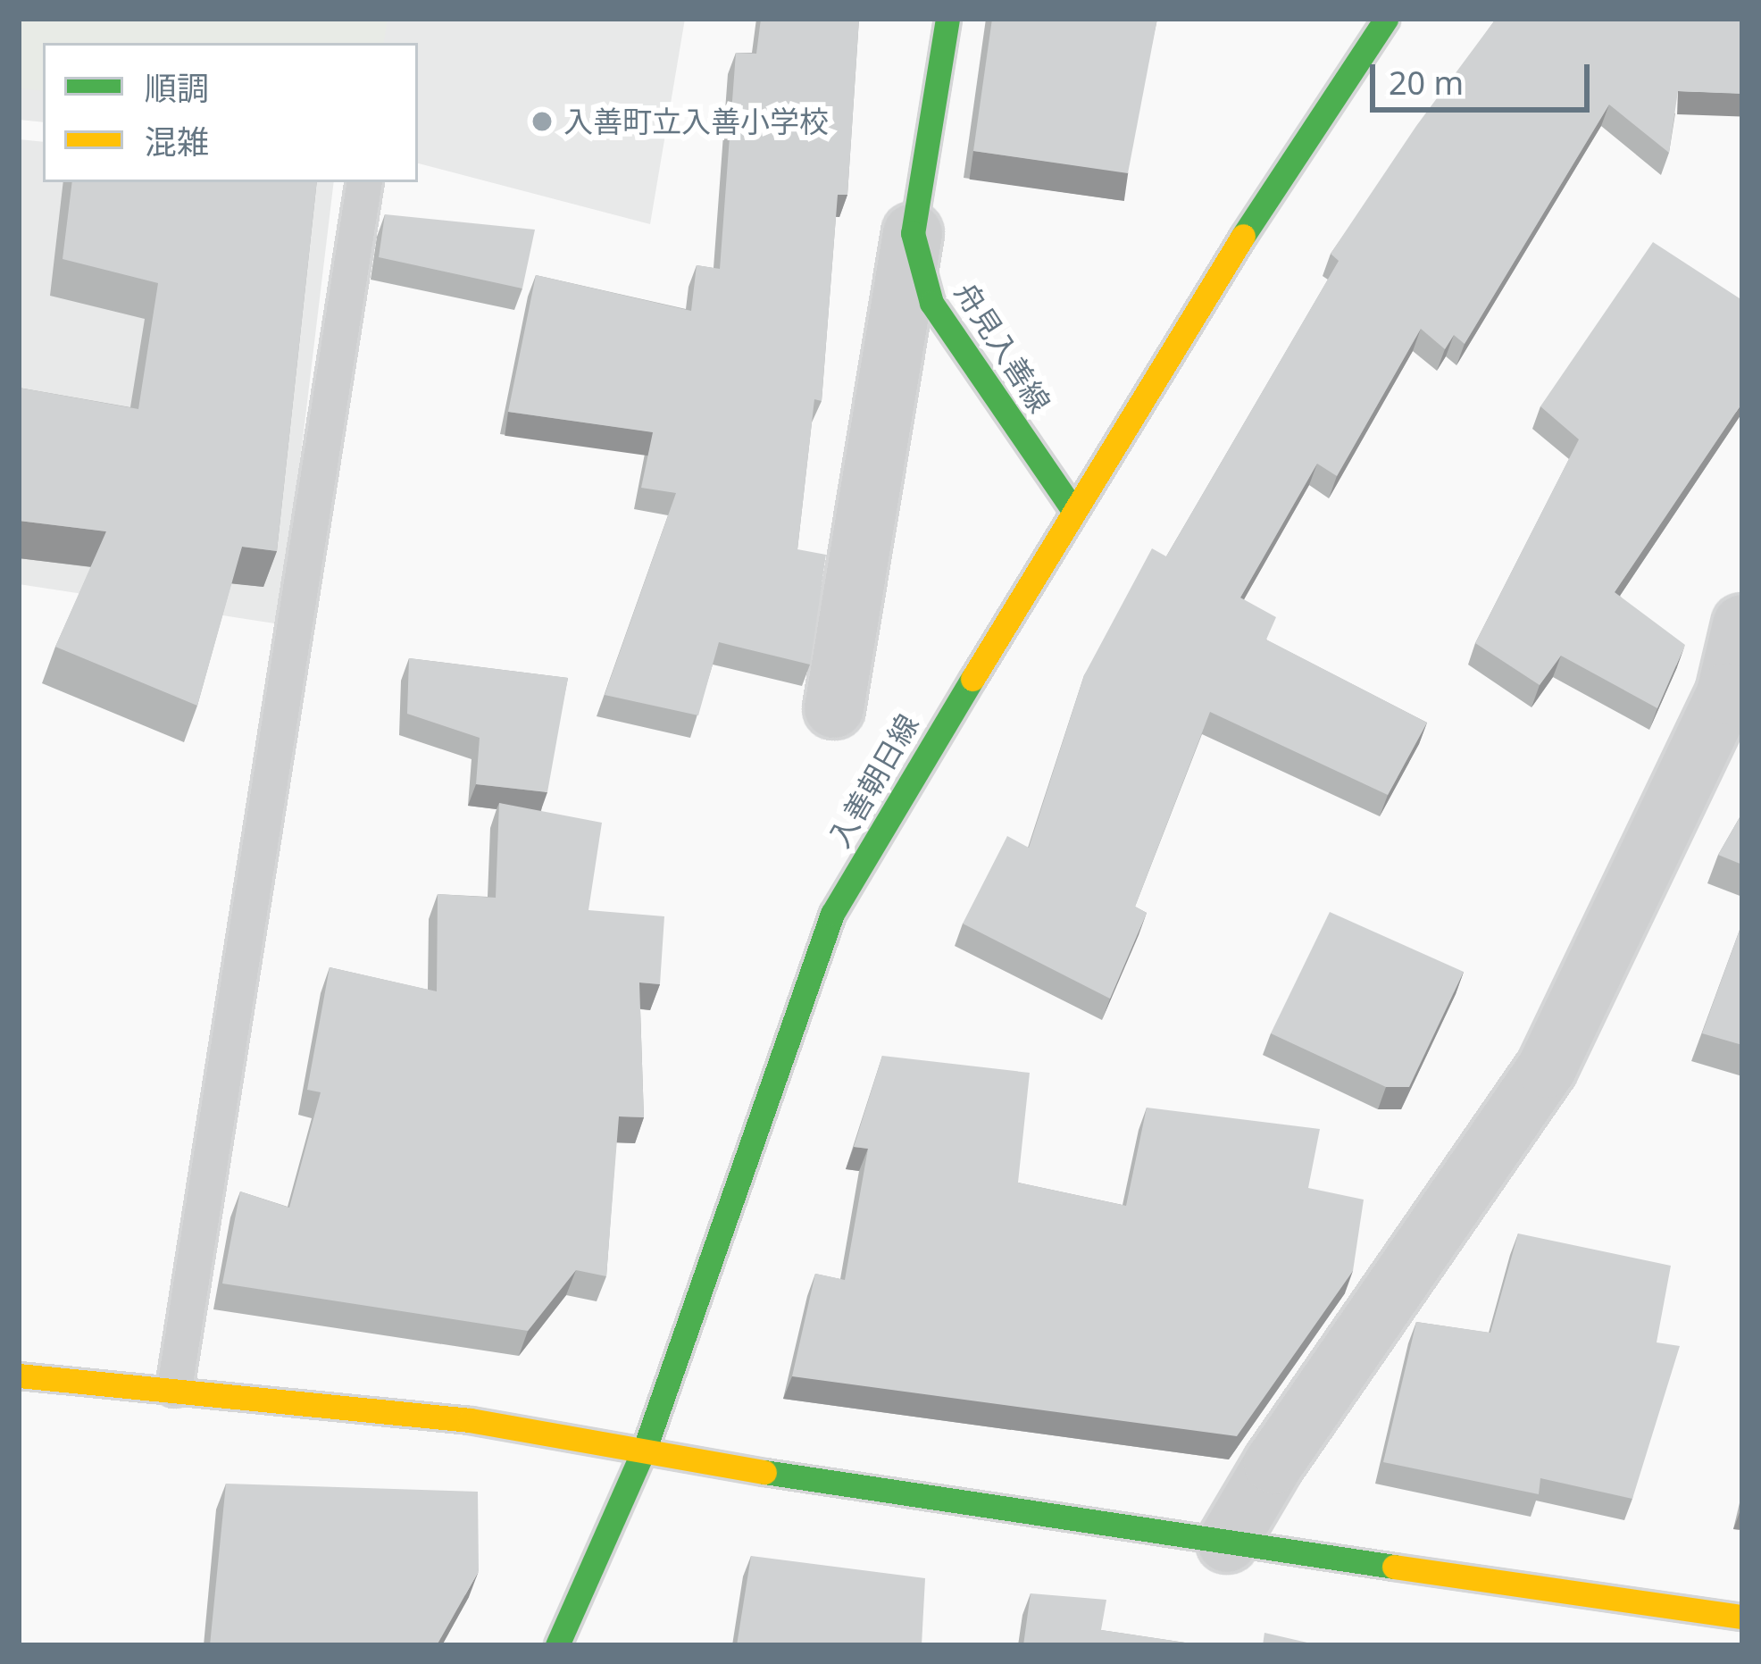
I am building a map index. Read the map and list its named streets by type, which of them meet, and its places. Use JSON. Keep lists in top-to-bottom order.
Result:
{
  "streets": {
    "main road": ["舟見入善線", "入善朝日線"]
  },
  "crossings": [
    ["舟見入善線", "入善朝日線"]
  ],
  "places": ["入善町立入善小学校"],
  "legend": ["順調", "混雑"],
  "scale_bar": "20 m"
}
